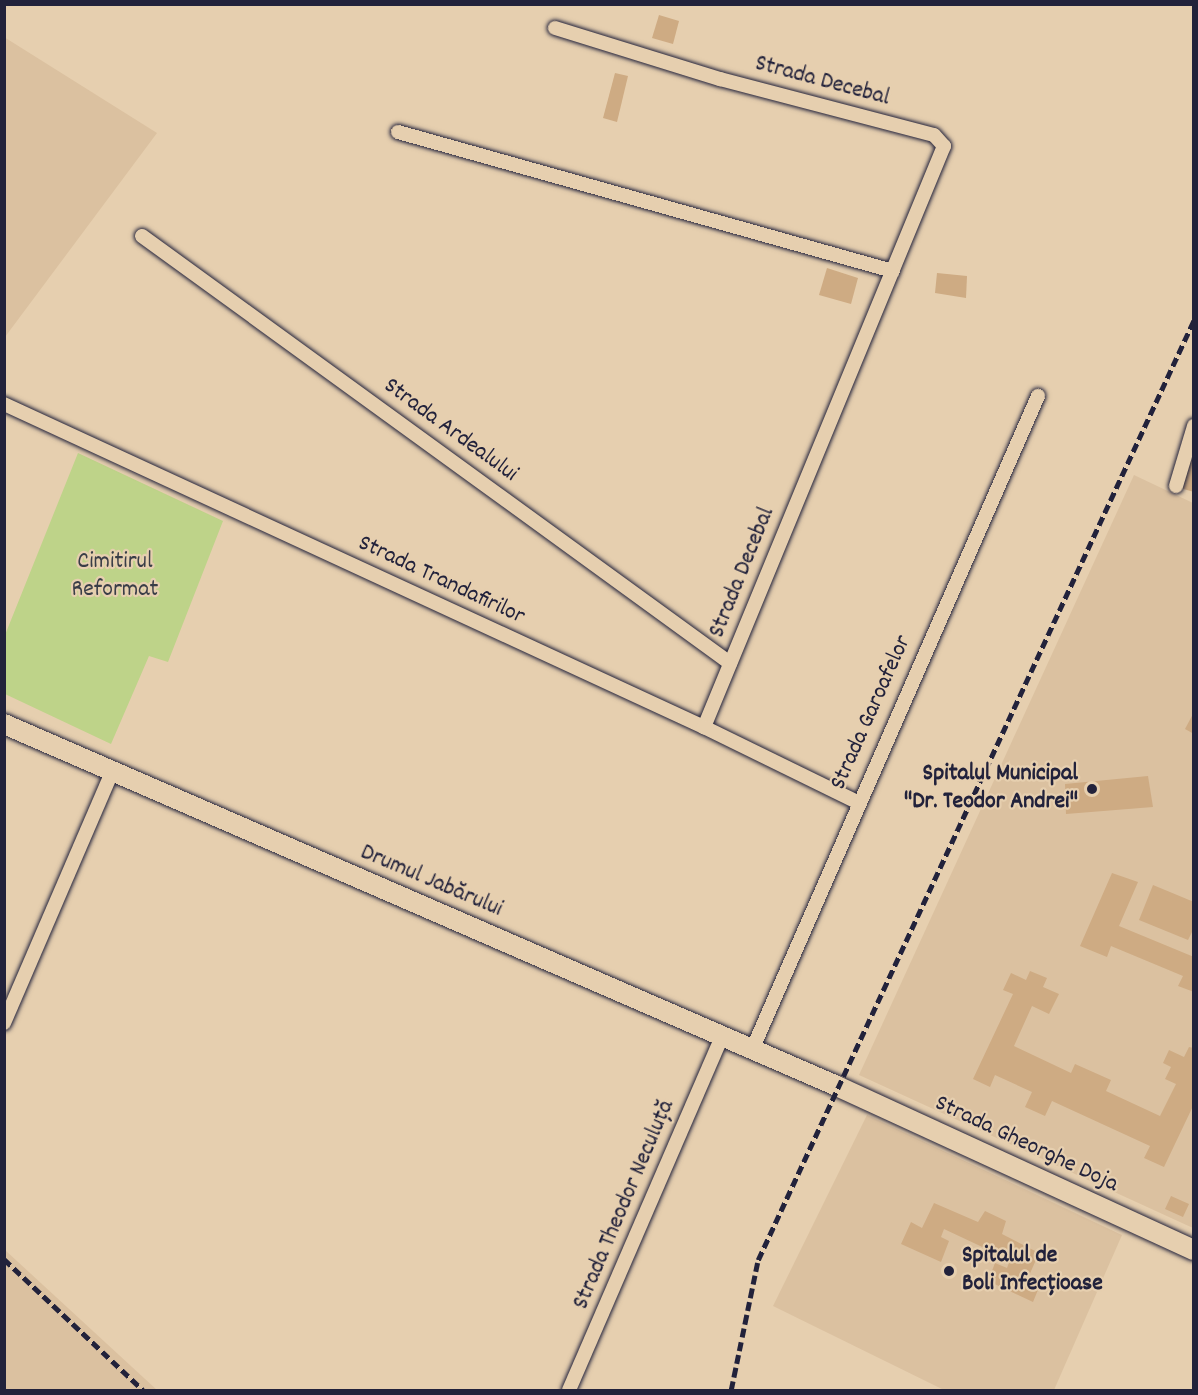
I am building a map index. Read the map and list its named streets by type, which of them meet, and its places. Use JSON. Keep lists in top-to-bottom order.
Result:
{
  "streets": {
    "main road": ["Drumul Jabărului", "Strada Gheorghe Doja"],
    "street": [
      "Strada Decebal",
      "Strada Ardealului",
      "Strada Trandafirilor",
      "Strada Garoafelor",
      "Strada Theodor Neculuță"
    ]
  },
  "crossings": [
    ["Strada Decebal", "Strada Ardealului"],
    ["Strada Decebal", "Strada Trandafirilor"],
    ["Strada Trandafirilor", "Strada Garoafelor"],
    ["Strada Garoafelor", "Drumul Jabărului"],
    ["Drumul Jabărului", "Strada Gheorghe Doja"],
    ["Drumul Jabărului", "Strada Theodor Neculuță"]
  ],
  "parks": ["Cimitirul Reformat"],
  "places": ["Spitalul Municipal \"Dr. Teodor Andrei\"", "Spitalul de Boli Infecțioase"]
}
